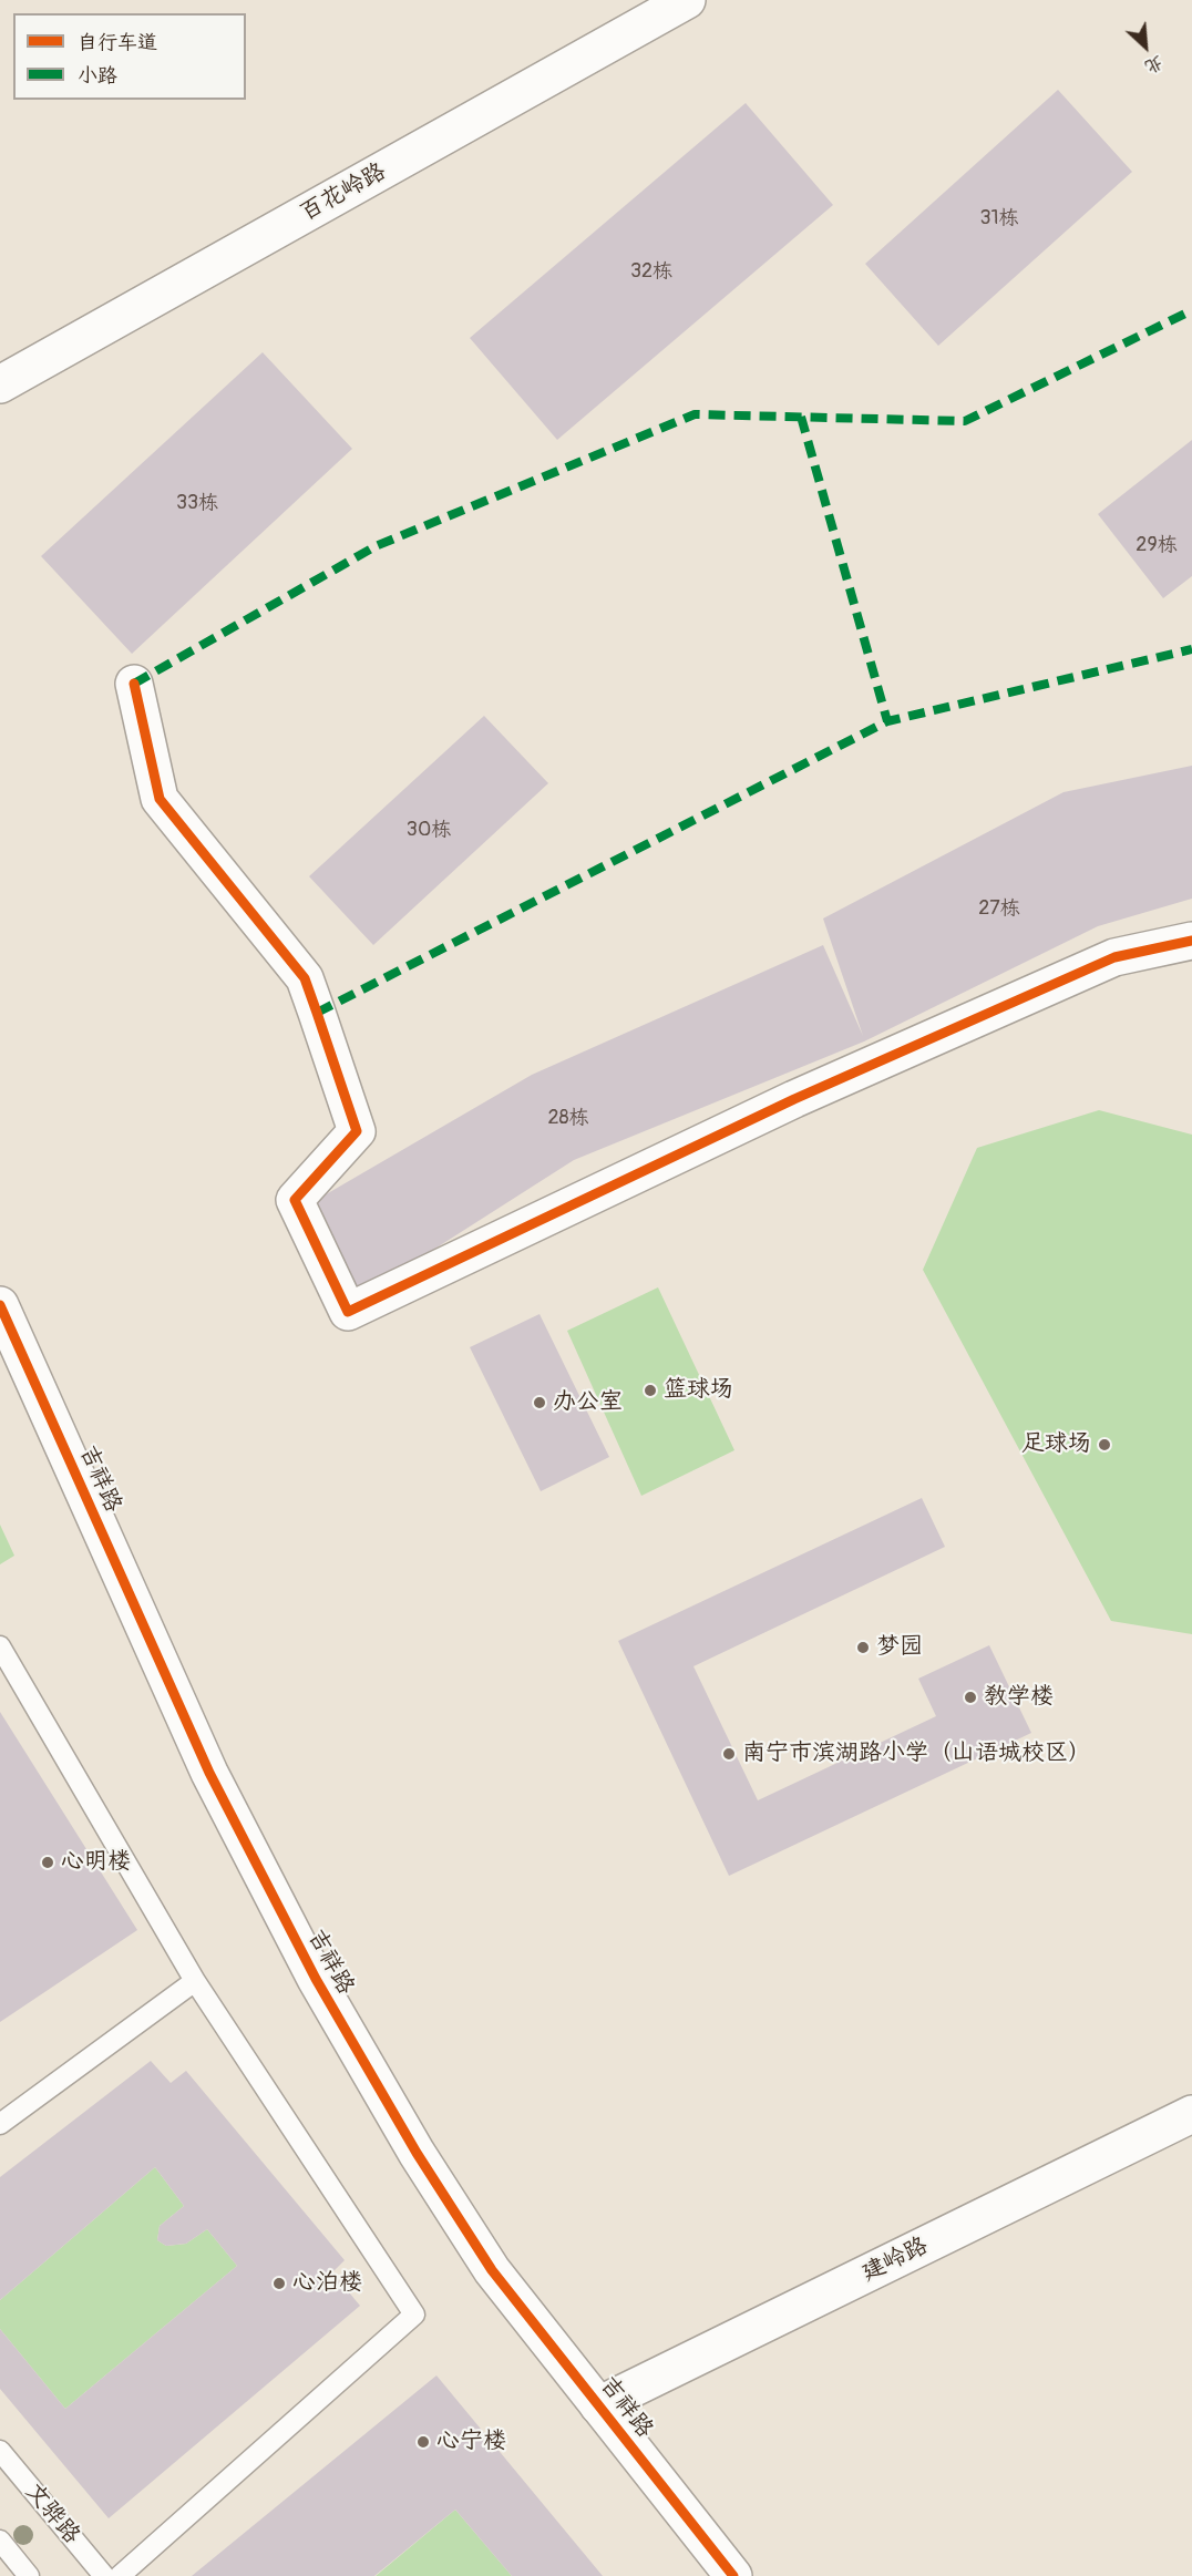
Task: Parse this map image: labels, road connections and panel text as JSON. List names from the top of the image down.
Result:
{
  "streets": {
    "street": ["百花岭路", "吉祥路", "建岭路"],
    "lane": ["文骅路"]
  },
  "crossings": [
    ["吉祥路", "建岭路"]
  ],
  "places": [
    "篮球场",
    "办公室",
    "足球场",
    "梦园",
    "教学楼",
    "南宁市滨湖路小学（山语城校区）",
    "心明楼",
    "心泊楼",
    "心宁楼"
  ],
  "house_numbers": [
    "31栋",
    "32栋",
    "33栋",
    "29栋",
    "30栋",
    "27栋",
    "28栋"
  ],
  "legend": ["自行车道", "小路"],
  "north": "bottom right"
}
